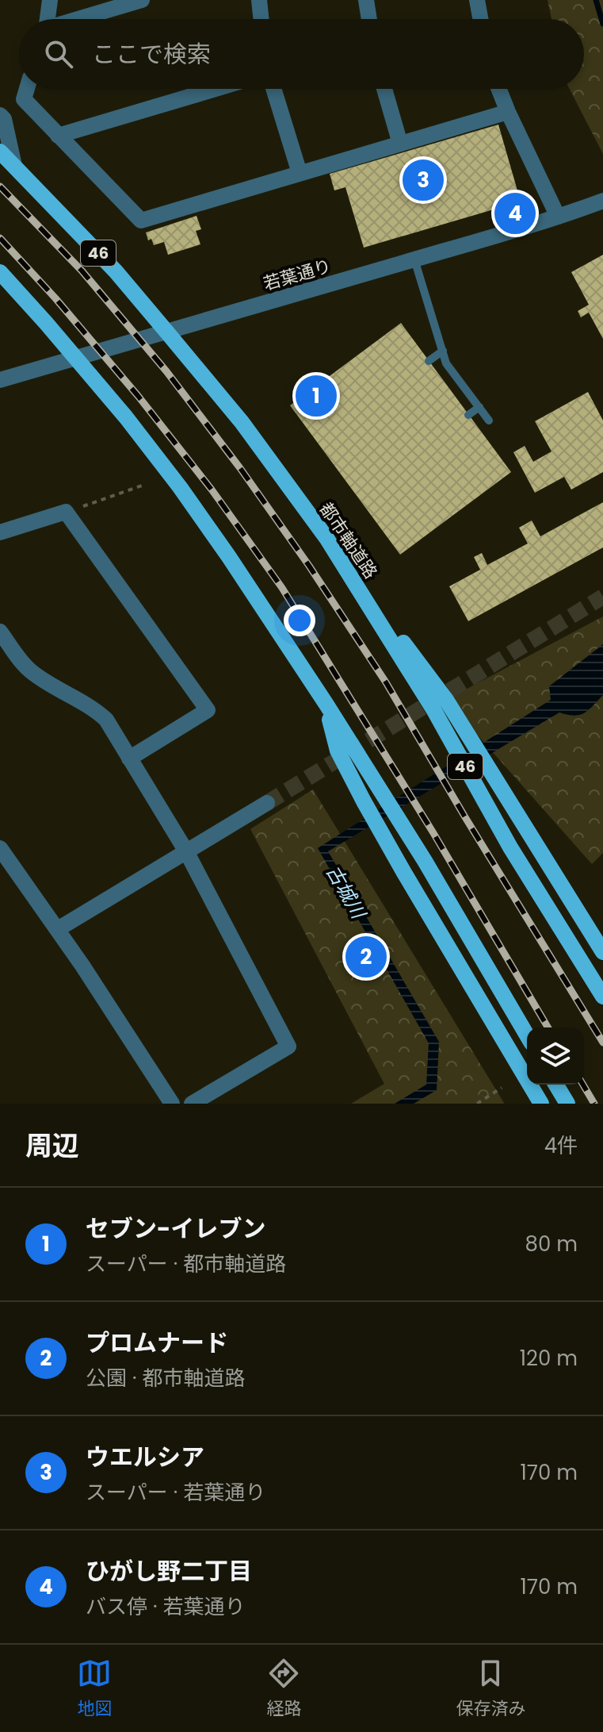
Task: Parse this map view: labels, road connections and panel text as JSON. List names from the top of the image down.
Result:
{
  "streets": {
    "main road": ["46", "都市軸道路"],
    "street": ["若葉通り"]
  },
  "crossings": [
    ["46", "都市軸道路"],
    ["若葉通り", "都市軸道路"]
  ],
  "water": ["古城川"],
  "page": {
    "search": "ここで検索",
    "pins": [
      "3",
      "4",
      "1",
      "2"
    ],
    "heading": ["周辺", "4件"],
    "list": [
      {
        "mark": "1",
        "name": "セブン-イレブン",
        "note": "スーパー · 都市軸道路",
        "value": "80 m"
      },
      {
        "mark": "2",
        "name": "プロムナード",
        "note": "公園 · 都市軸道路",
        "value": "120 m"
      },
      {
        "mark": "3",
        "name": "ウエルシア",
        "note": "スーパー · 若葉通り",
        "value": "170 m"
      },
      {
        "mark": "4",
        "name": "ひがし野二丁目",
        "note": "バス停 · 若葉通り",
        "value": "170 m"
      }
    ],
    "nav": ["地図", "経路", "保存済み"]
  }
}
